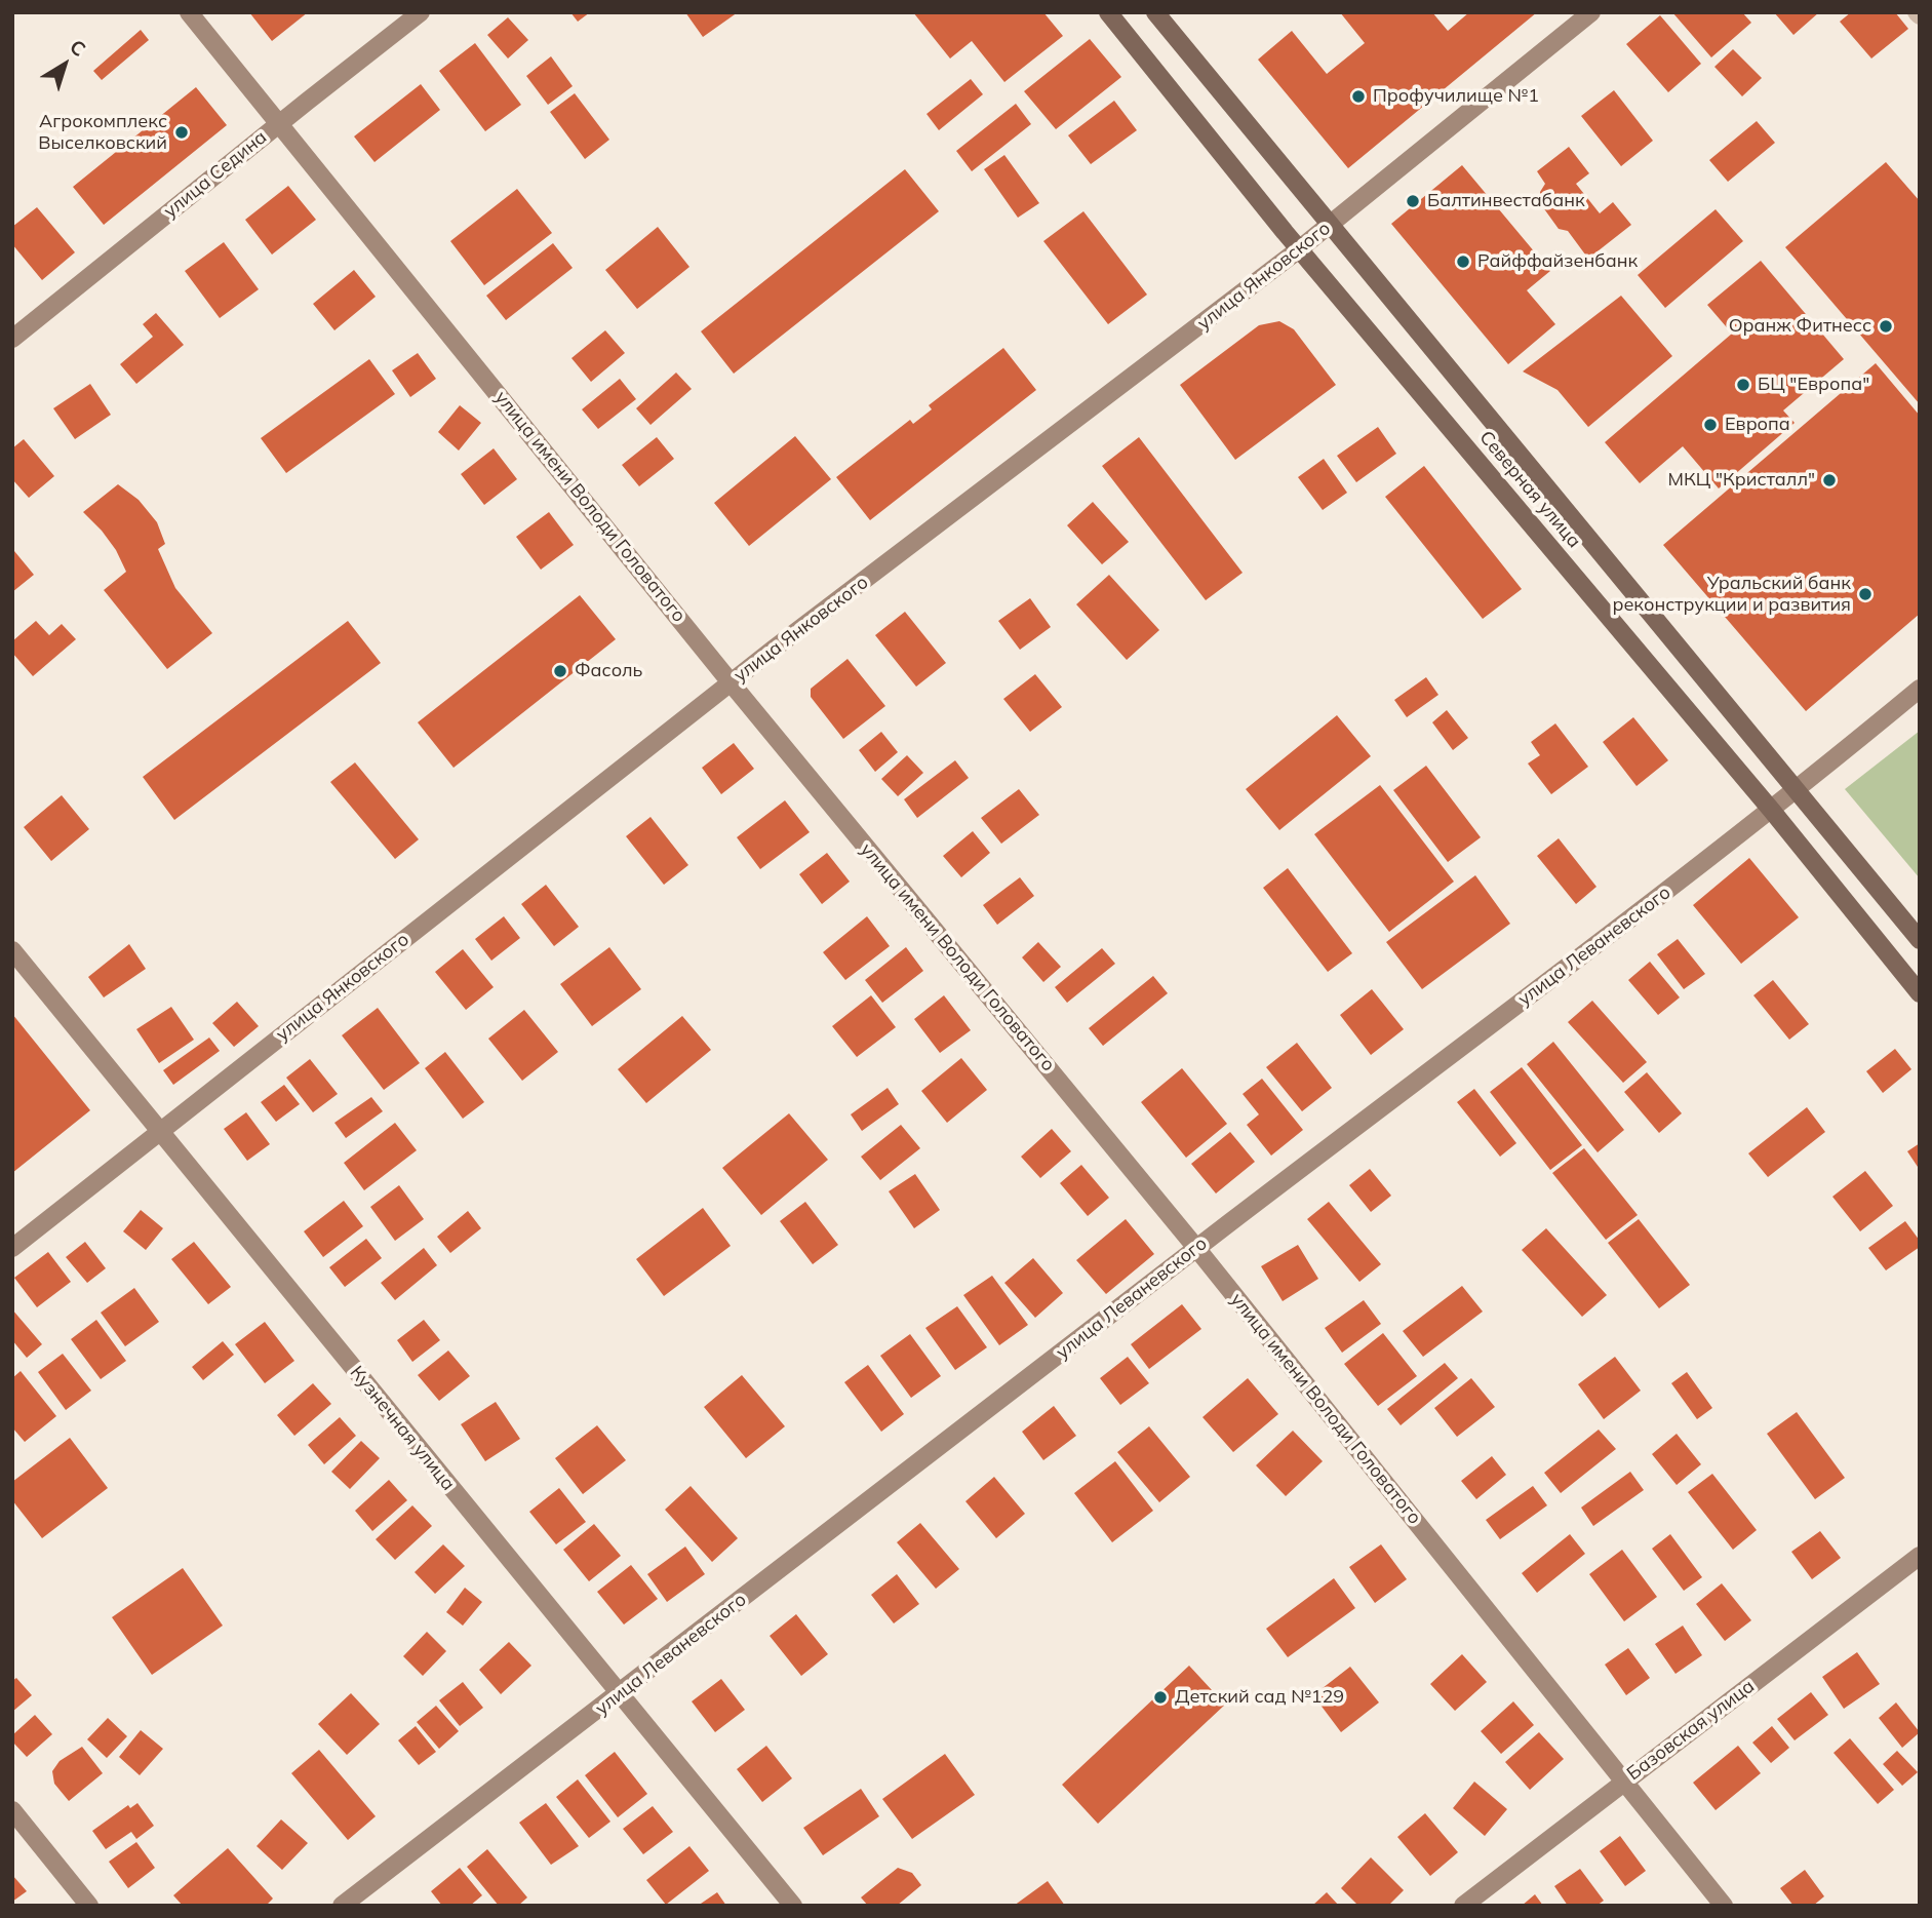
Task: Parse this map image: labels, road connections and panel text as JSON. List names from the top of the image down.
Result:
{
  "streets": {
    "main road": ["Северная улица"],
    "street": [
      "улица Седина",
      "улица Янковского",
      "улица имени Володи Головатого",
      "улица Леваневского",
      "Кузнечная улица",
      "Базовская улица"
    ]
  },
  "crossings": [
    ["улица Седина", "улица имени Володи Головатого"],
    ["улица Янковского", "Северная улица"],
    ["улица Янковского", "улица имени Володи Головатого"],
    ["улица Янковского", "Кузнечная улица"],
    ["Северная улица", "улица Леваневского"],
    ["улица имени Володи Головатого", "улица Леваневского"],
    ["улица имени Володи Головатого", "Базовская улица"],
    ["улица Леваневского", "Кузнечная улица"]
  ],
  "places": [
    "Профучилище №1",
    "Агрокомплекс Выселковский",
    "Балтинвестабанк",
    "Райффайзенбанк",
    "Оранж Фитнесс",
    "БЦ \"Европа\"",
    "Европа",
    "МКЦ \"Кристалл\"",
    "Уральский банк реконструкции и развития",
    "Фасоль",
    "Детский сад №129"
  ],
  "north": "top right"
}
